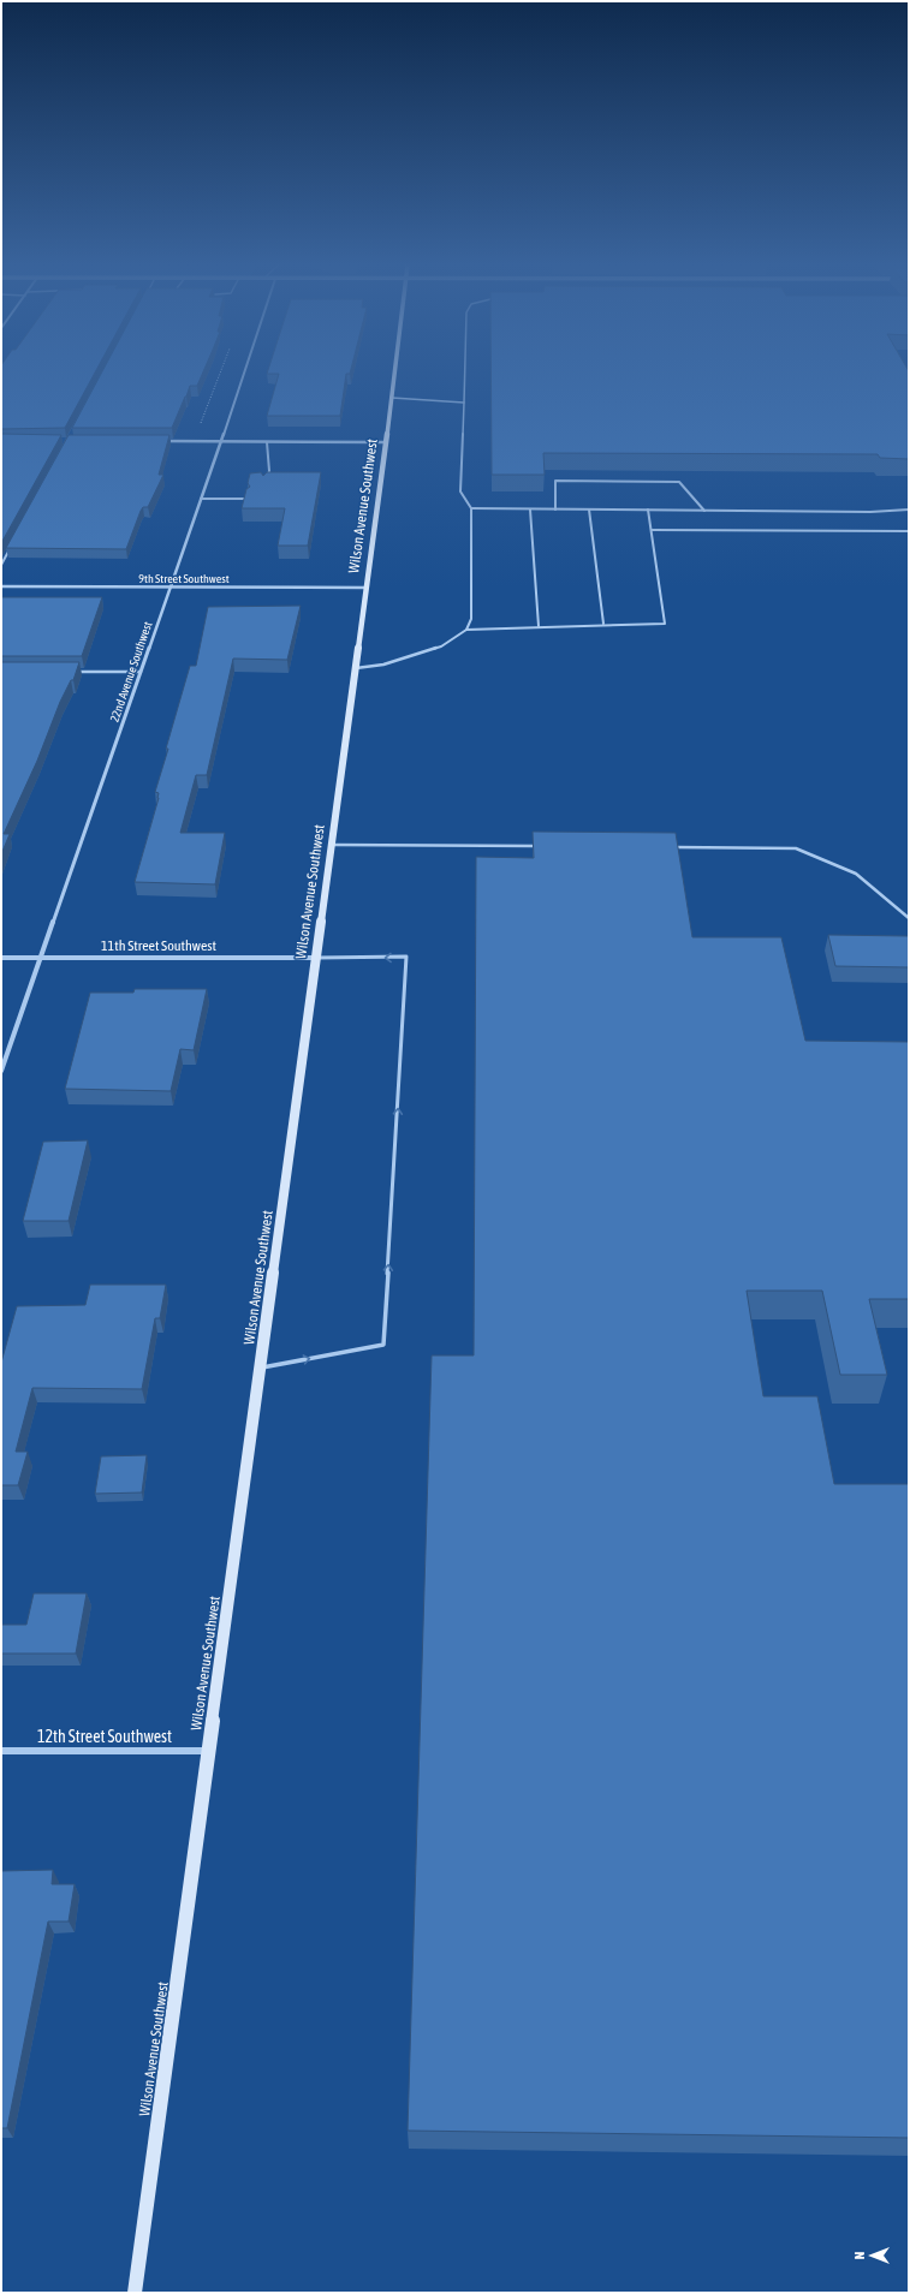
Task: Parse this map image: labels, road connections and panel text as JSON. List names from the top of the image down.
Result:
{
  "streets": {
    "main road": ["Wilson Avenue Southwest"],
    "street": [
      "9th Street Southwest",
      "22nd Avenue Southwest",
      "11th Street Southwest",
      "12th Street Southwest"
    ]
  },
  "crossings": [
    ["Wilson Avenue Southwest", "9th Street Southwest"],
    ["Wilson Avenue Southwest", "11th Street Southwest"],
    ["Wilson Avenue Southwest", "12th Street Southwest"],
    ["9th Street Southwest", "22nd Avenue Southwest"],
    ["22nd Avenue Southwest", "11th Street Southwest"]
  ],
  "north": "left"
}
